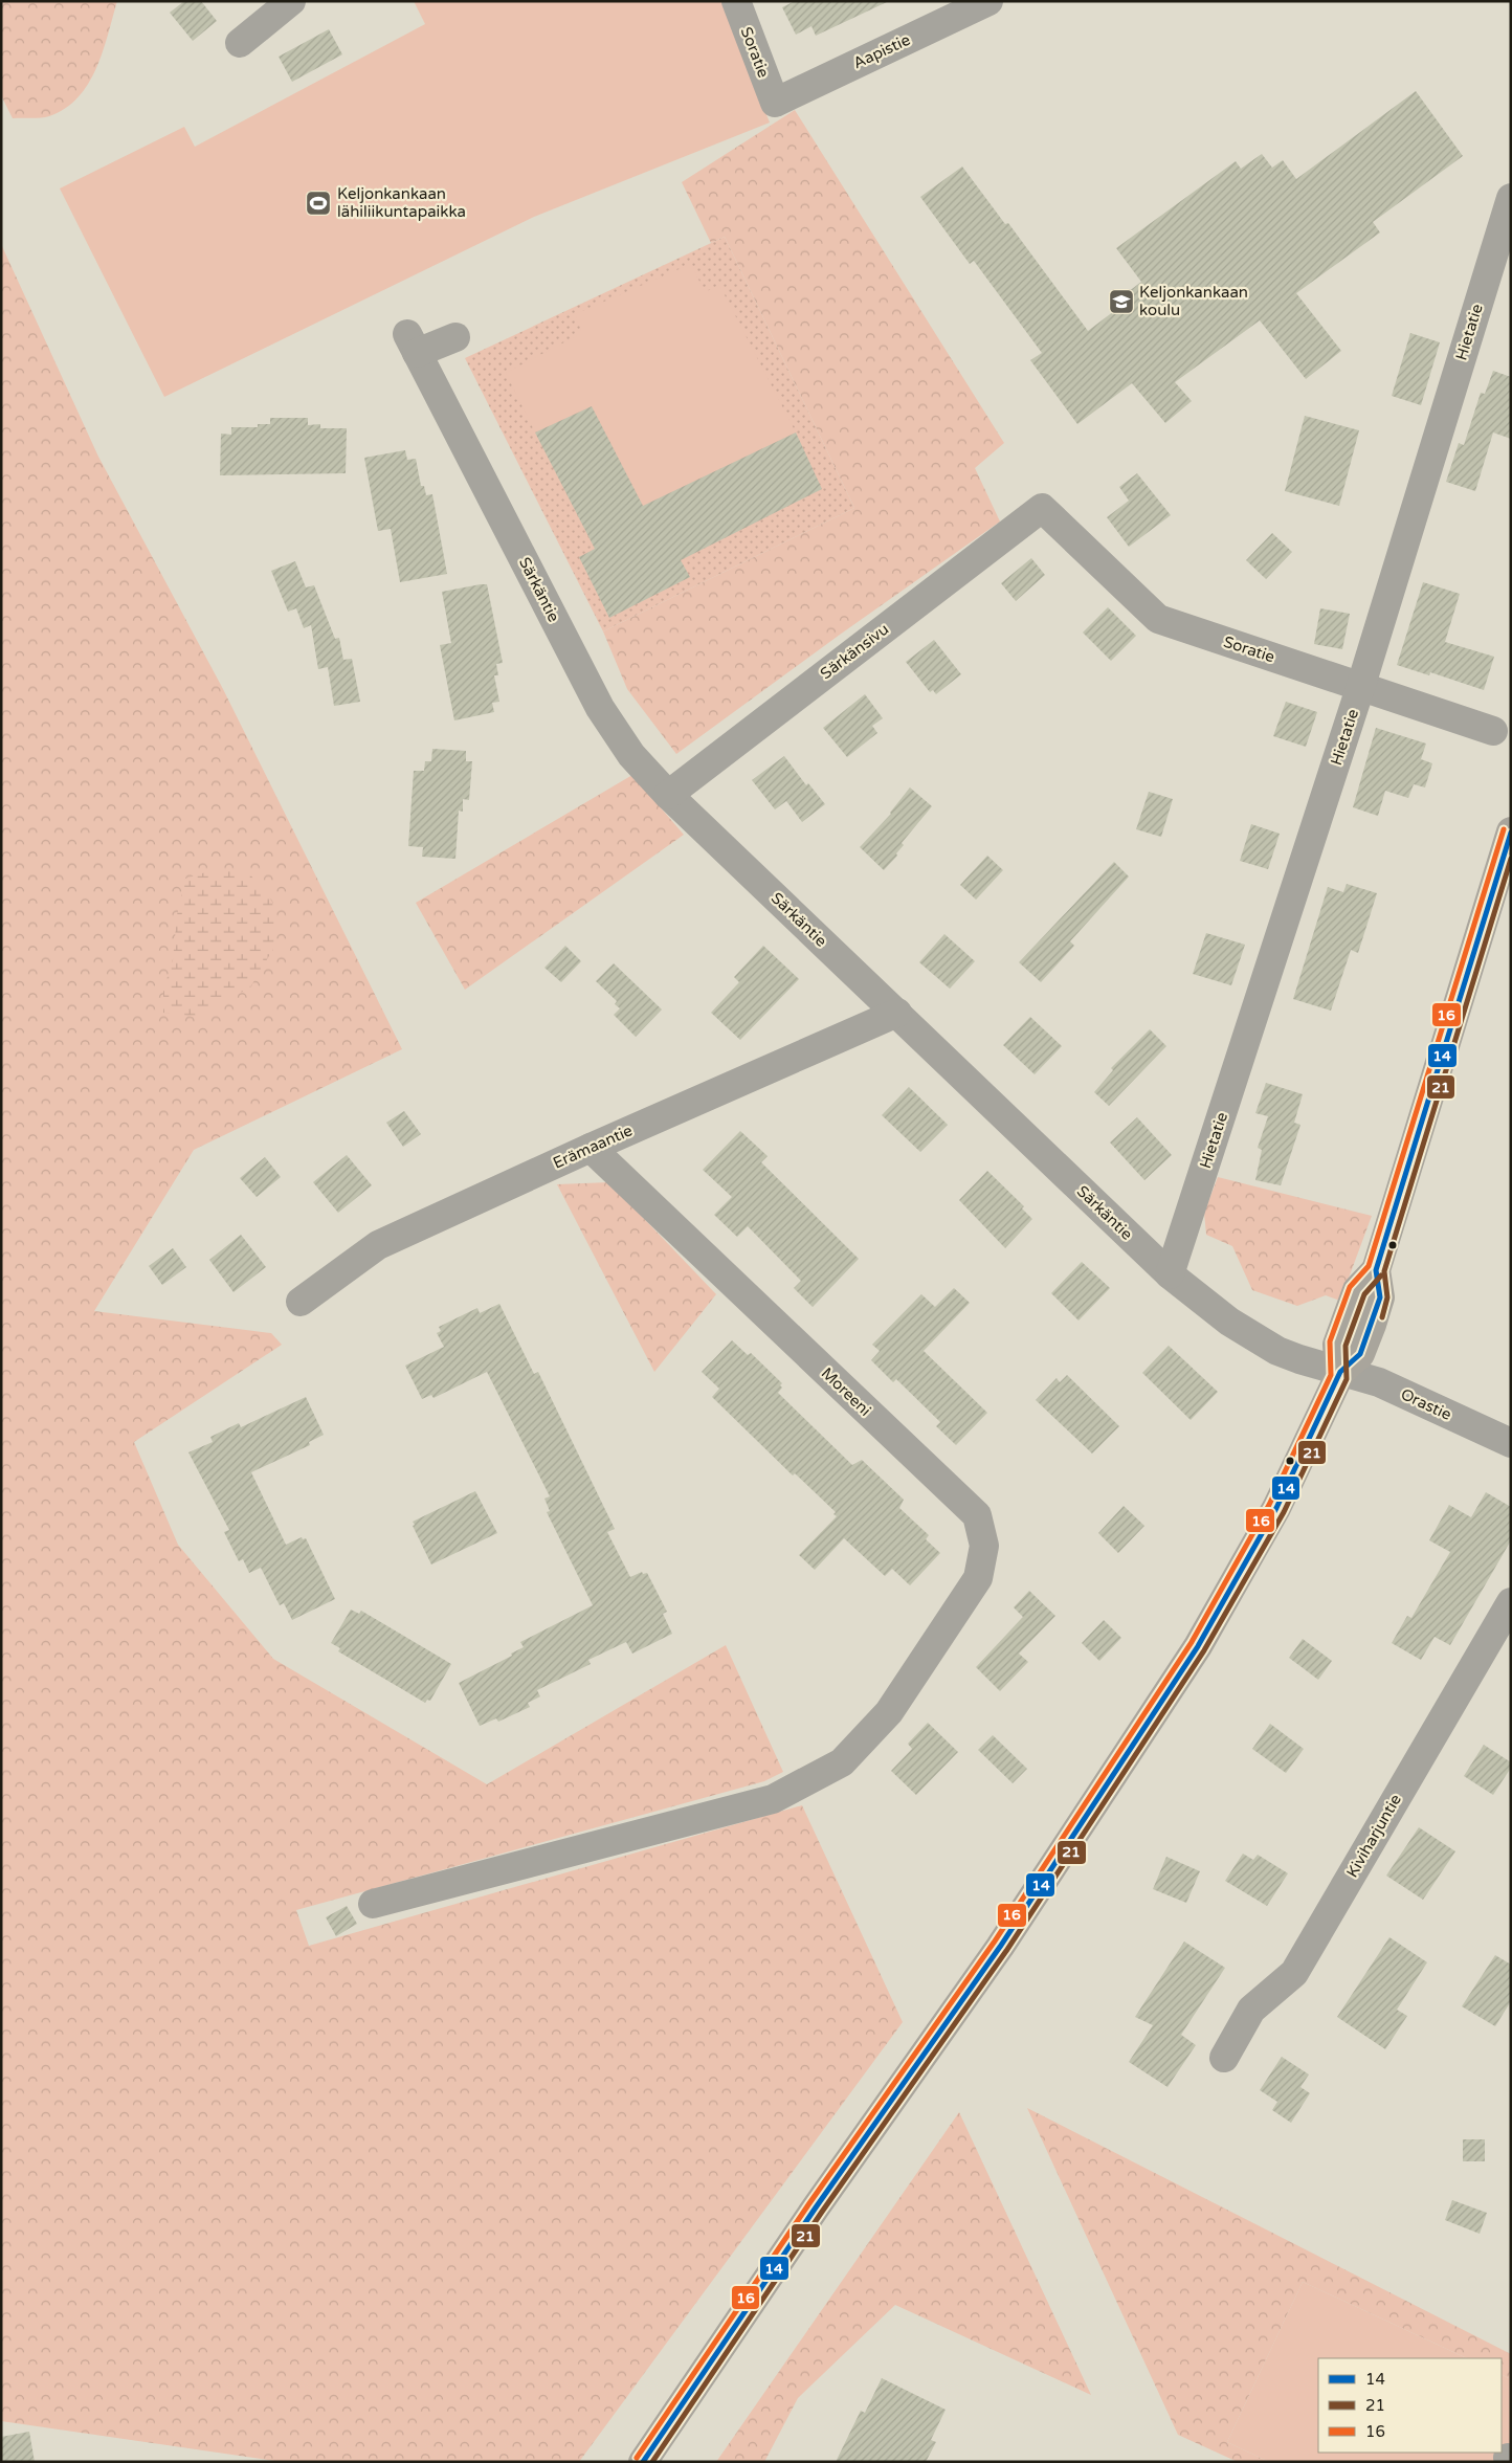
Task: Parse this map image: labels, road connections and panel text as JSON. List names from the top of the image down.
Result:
{
  "streets": {
    "street": [
      "Aapistie",
      "Soratie",
      "Hietatie",
      "Särkäntie",
      "Särkänsivu",
      "Erämaantie",
      "Moreeni",
      "Orastie",
      "Kiviharjuntie"
    ]
  },
  "crossings": [
    ["Aapistie", "Soratie"],
    ["Soratie", "Hietatie"],
    ["Soratie", "Särkänsivu"],
    ["Hietatie", "Särkäntie"],
    ["Särkäntie", "Särkänsivu"],
    ["Särkäntie", "Erämaantie"],
    ["Särkäntie", "Orastie"],
    ["Erämaantie", "Moreeni"]
  ],
  "places": {
    "sports": ["Keljonkankaan lähiliikuntapaikka"],
    "school or university": ["Keljonkankaan koulu"]
  },
  "lines": ["transit line 16", "transit line 14", "transit line 21"],
  "legend": ["14", "21", "16"]
}
